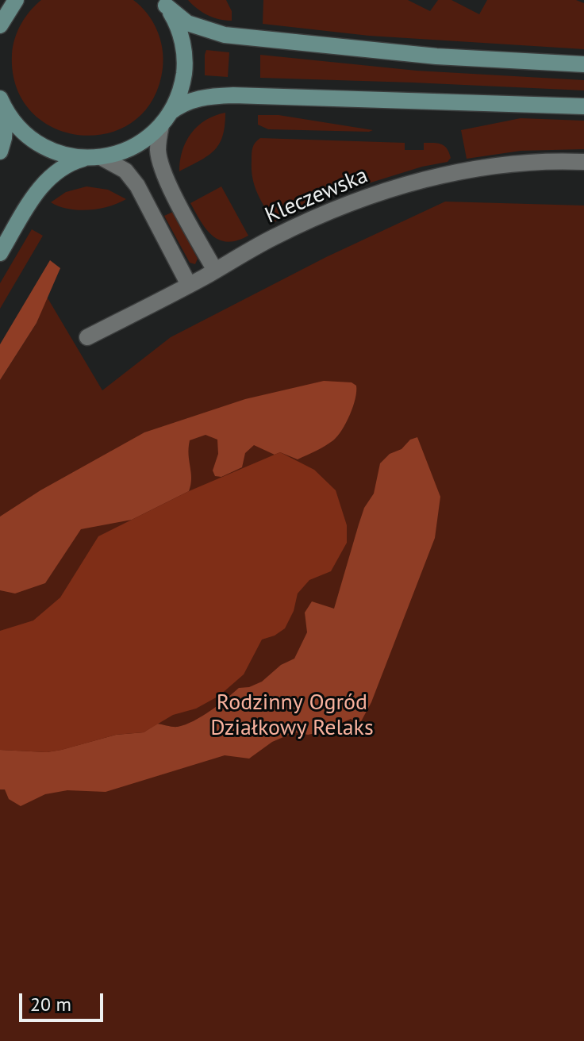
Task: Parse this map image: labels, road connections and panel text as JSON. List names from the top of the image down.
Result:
{
  "streets": {
    "street": ["Kleczewska"]
  },
  "parks": ["Rodzinny Ogród Działkowy Relaks"],
  "scale_bar": "20 m"
}
